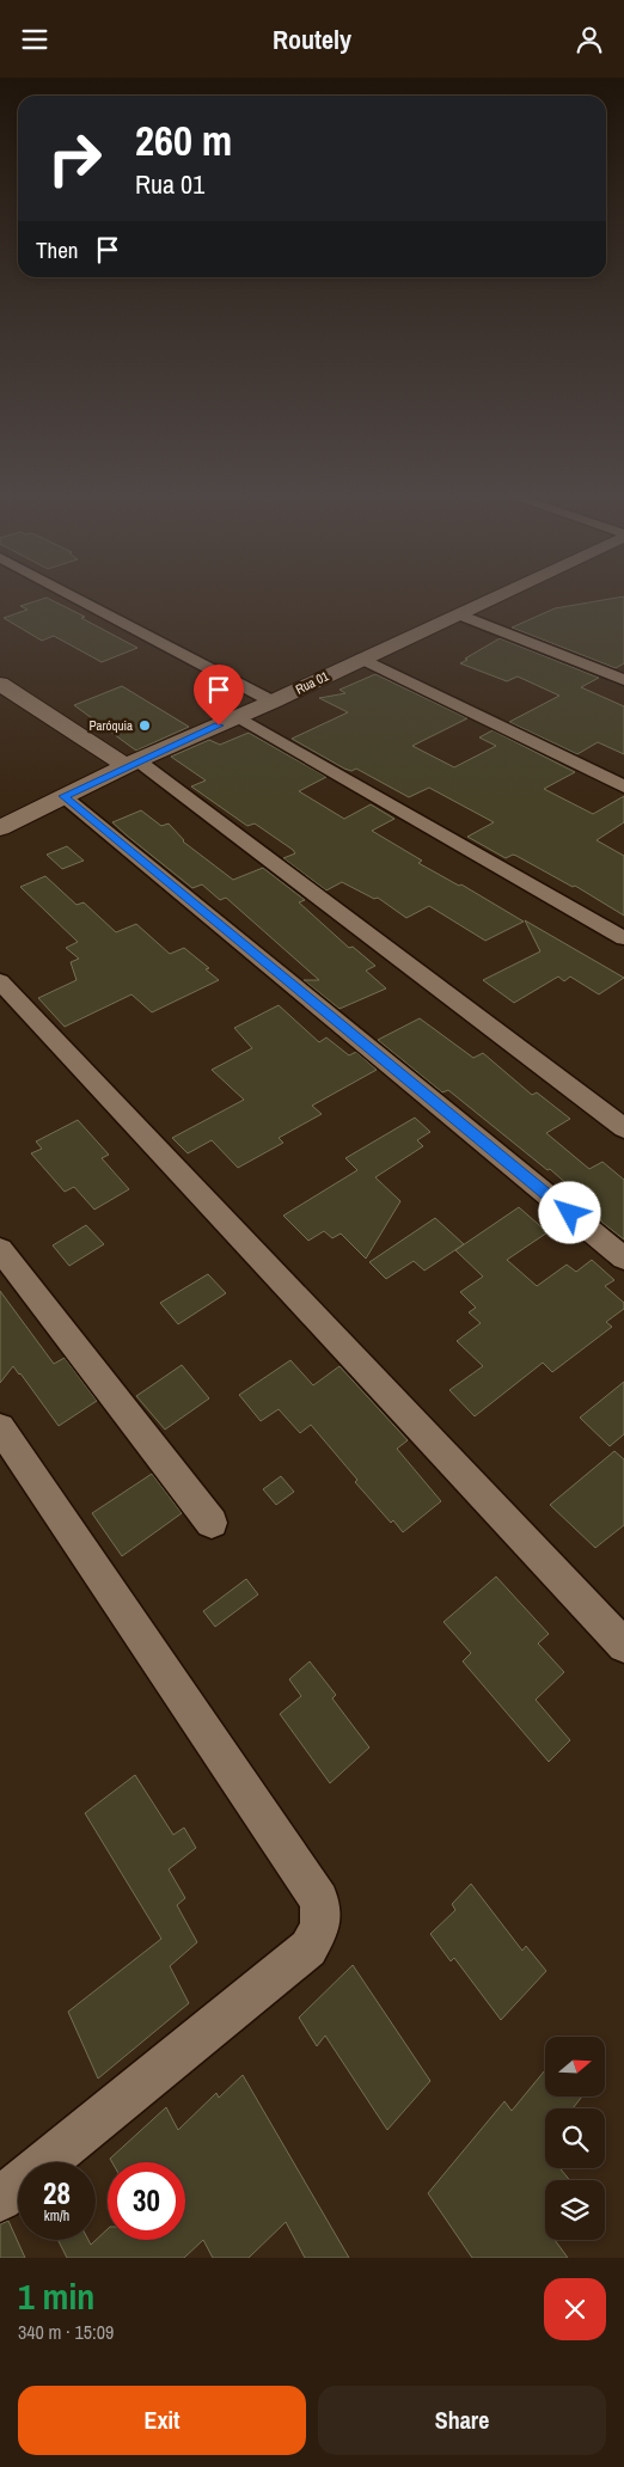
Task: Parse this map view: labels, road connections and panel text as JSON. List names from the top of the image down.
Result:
{
  "streets": {
    "street": ["Rua 01"]
  },
  "places": ["Paróquia"],
  "north": "right",
  "page": {
    "header": "Routely",
    "turn": ["260 m", "Rua 01"],
    "then": "Then",
    "speed": "28 km/h",
    "limit": "30",
    "heading": ["1 min", "340 m · 15:09"],
    "buttons": ["Exit", "Share"]
  }
}
